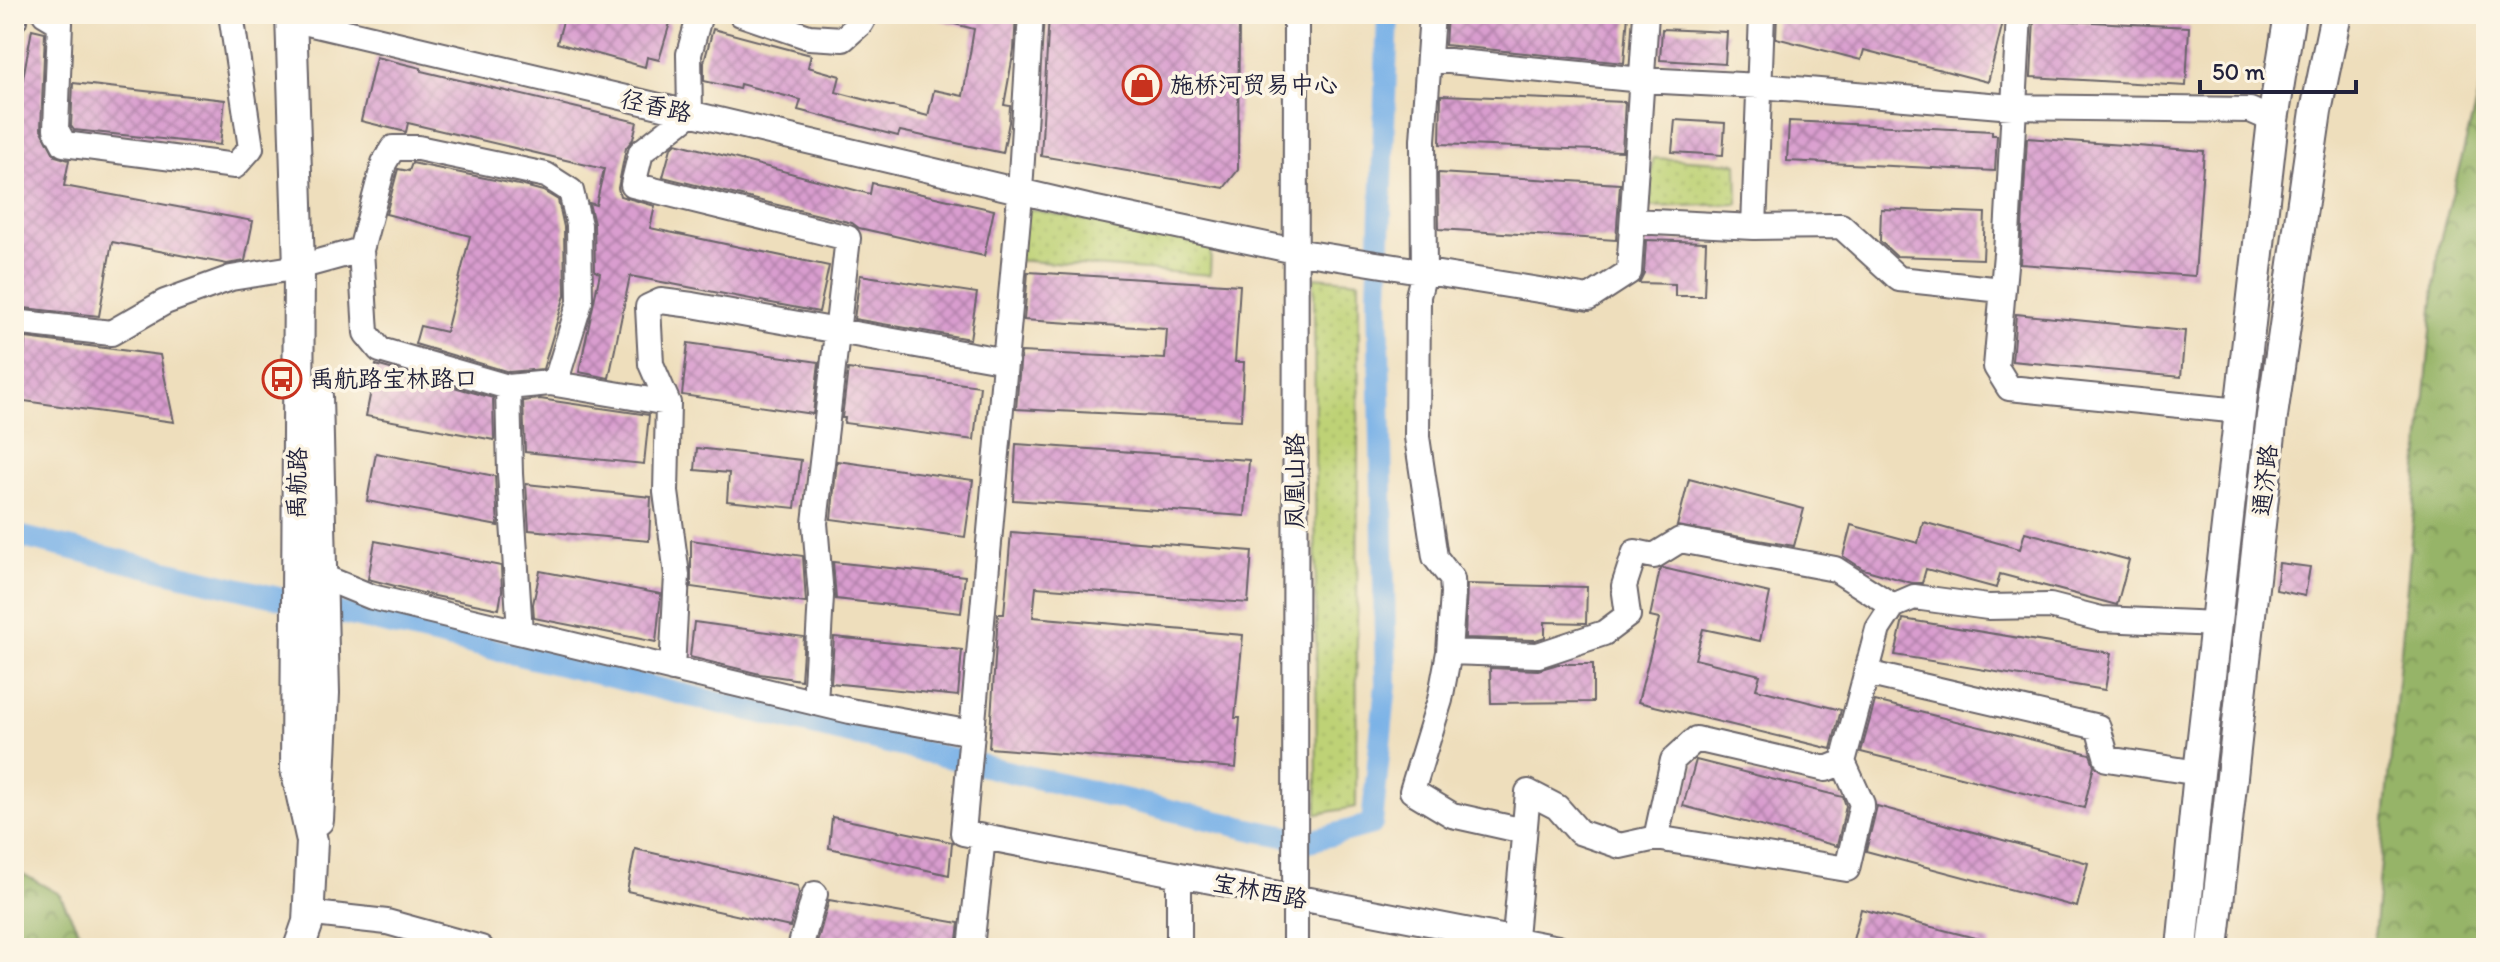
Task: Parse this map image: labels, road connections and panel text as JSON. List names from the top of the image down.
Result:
{
  "streets": {
    "main road": ["通济路", "禹航路"],
    "street": ["径香路", "凤凰山路", "宝林西路"]
  },
  "crossings": [
    ["径香路", "凤凰山路"],
    ["径香路", "禹航路"],
    ["凤凰山路", "宝林西路"]
  ],
  "places": {
    "shop": ["施桥河贸易中心"],
    "bus stop": ["禹航路宝林路口"]
  },
  "scale_bar": "50 m"
}
